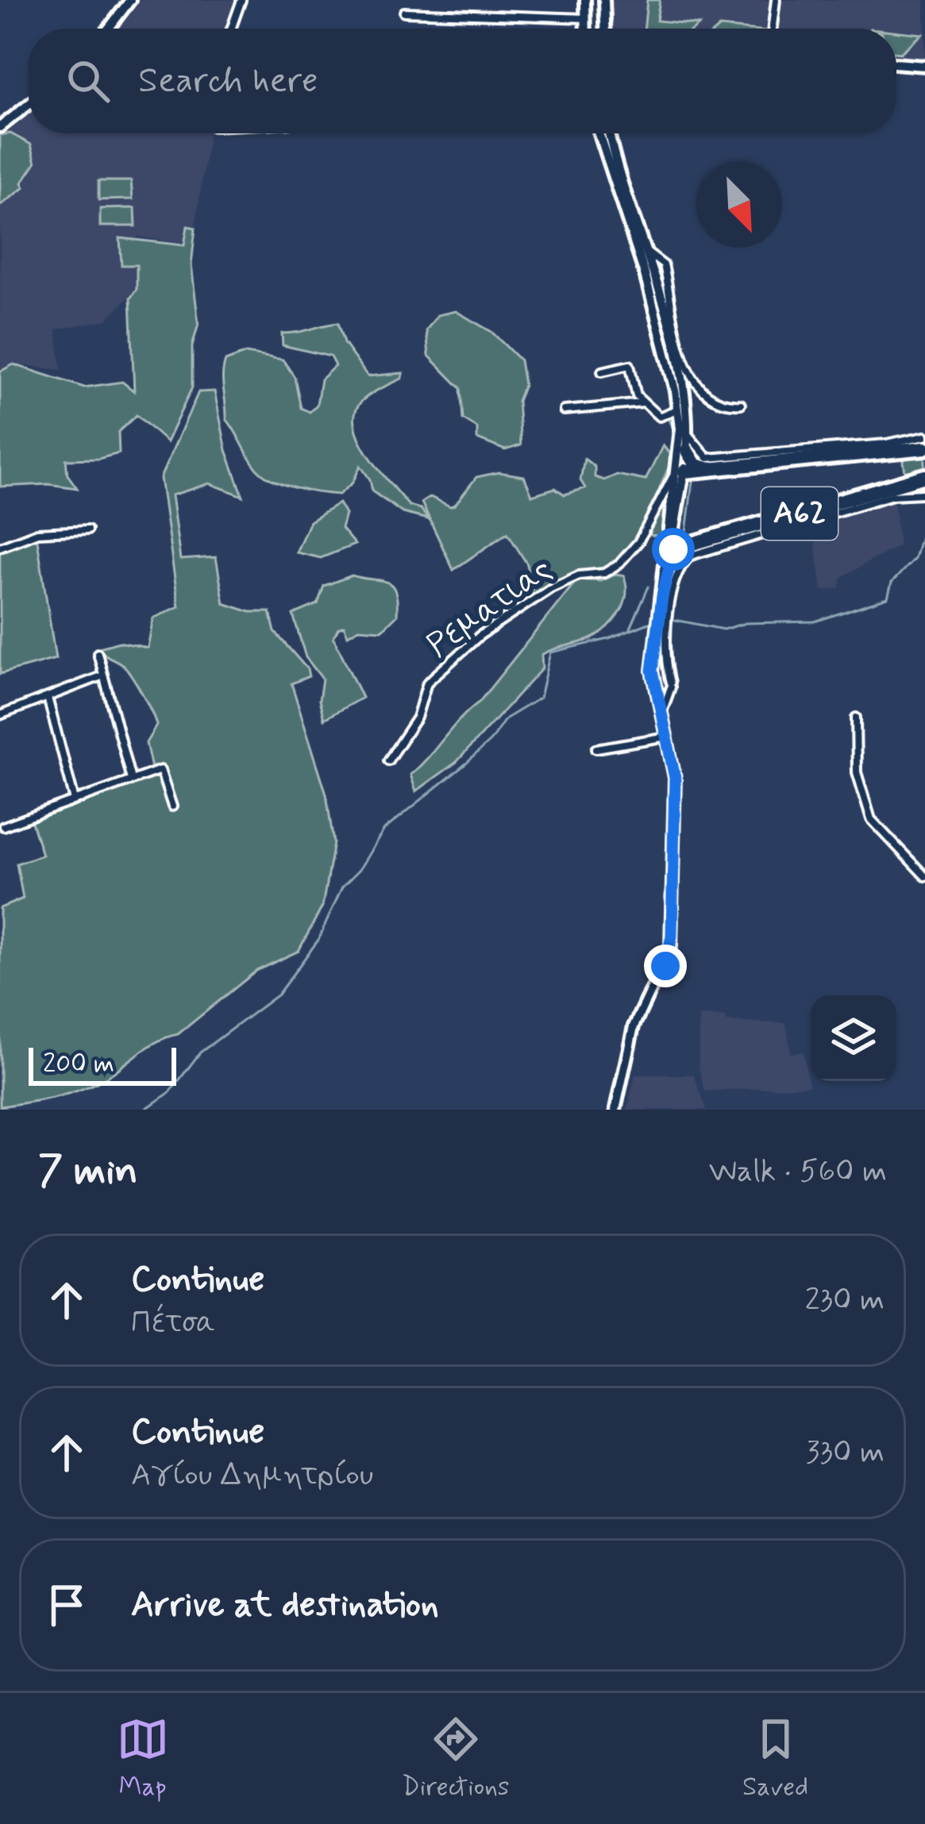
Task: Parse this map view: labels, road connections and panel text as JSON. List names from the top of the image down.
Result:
{
  "streets": {
    "highway": ["Α62"],
    "street": ["Ρεματιας"]
  },
  "scale_bar": "200 m",
  "north": "bottom right",
  "page": {
    "search": "Search here",
    "scale": "200 m",
    "heading": ["7 min", "Walk · 560 m"],
    "list": [
      ["Continue", "Πέτσα", "230 m"],
      ["Continue", "Αγίου Δημητρίου", "330 m"],
      "Arrive at destination"
    ],
    "nav": ["Map", "Directions", "Saved"]
  }
}
